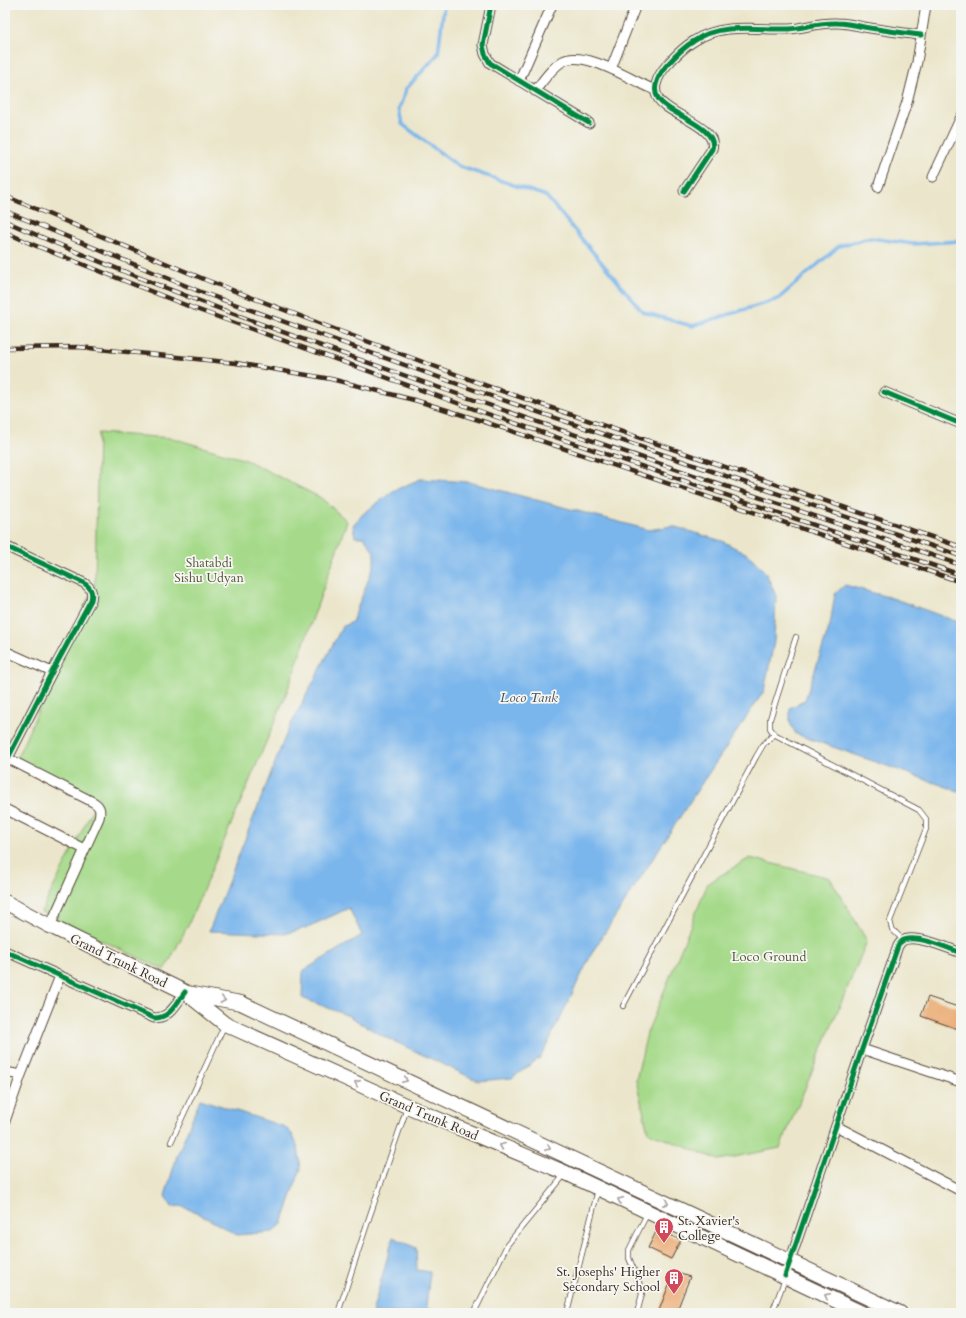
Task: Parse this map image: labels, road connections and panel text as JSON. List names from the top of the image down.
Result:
{
  "streets": {
    "main road": ["Grand Trunk Road"]
  },
  "water": ["Loco Tank"],
  "parks": ["Shatabdi Sishu Udyan", "Loco Ground"],
  "places": {
    "building": ["St. Xavier's College", "St. Josephs' Higher Secondary School"]
  }
}
